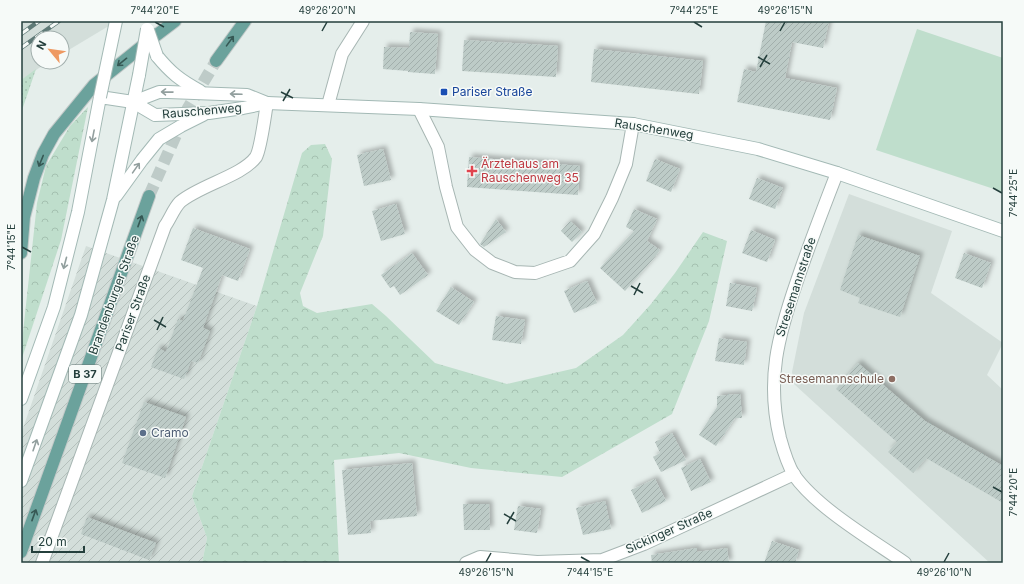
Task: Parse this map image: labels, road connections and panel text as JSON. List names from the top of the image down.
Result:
{
  "streets": {
    "main road": ["Brandenburger Straße", "B 37"],
    "street": [
      "Rauschenweg",
      "Stresemannstraße",
      "Pariser Straße",
      "Sickinger Straße"
    ]
  },
  "crossings": [
    ["Rauschenweg", "Stresemannstraße"],
    ["Rauschenweg", "Pariser Straße"],
    ["Stresemannstraße", "Sickinger Straße"]
  ],
  "one_way": ["Brandenburger Straße"],
  "places": {
    "transit": ["Pariser Straße"],
    "health": ["Ärztehaus am Rauschenweg 35"],
    "other": ["Stresemannschule", "Cramo"]
  },
  "scale_bar": "20 m",
  "north": "top left",
  "coordinates": [
    "7°44'20\"E",
    "49°26'20\"N",
    "7°44'25\"E",
    "49°26'15\"N",
    "7°44'15\"E",
    "49°26'10\"N"
  ]
}
